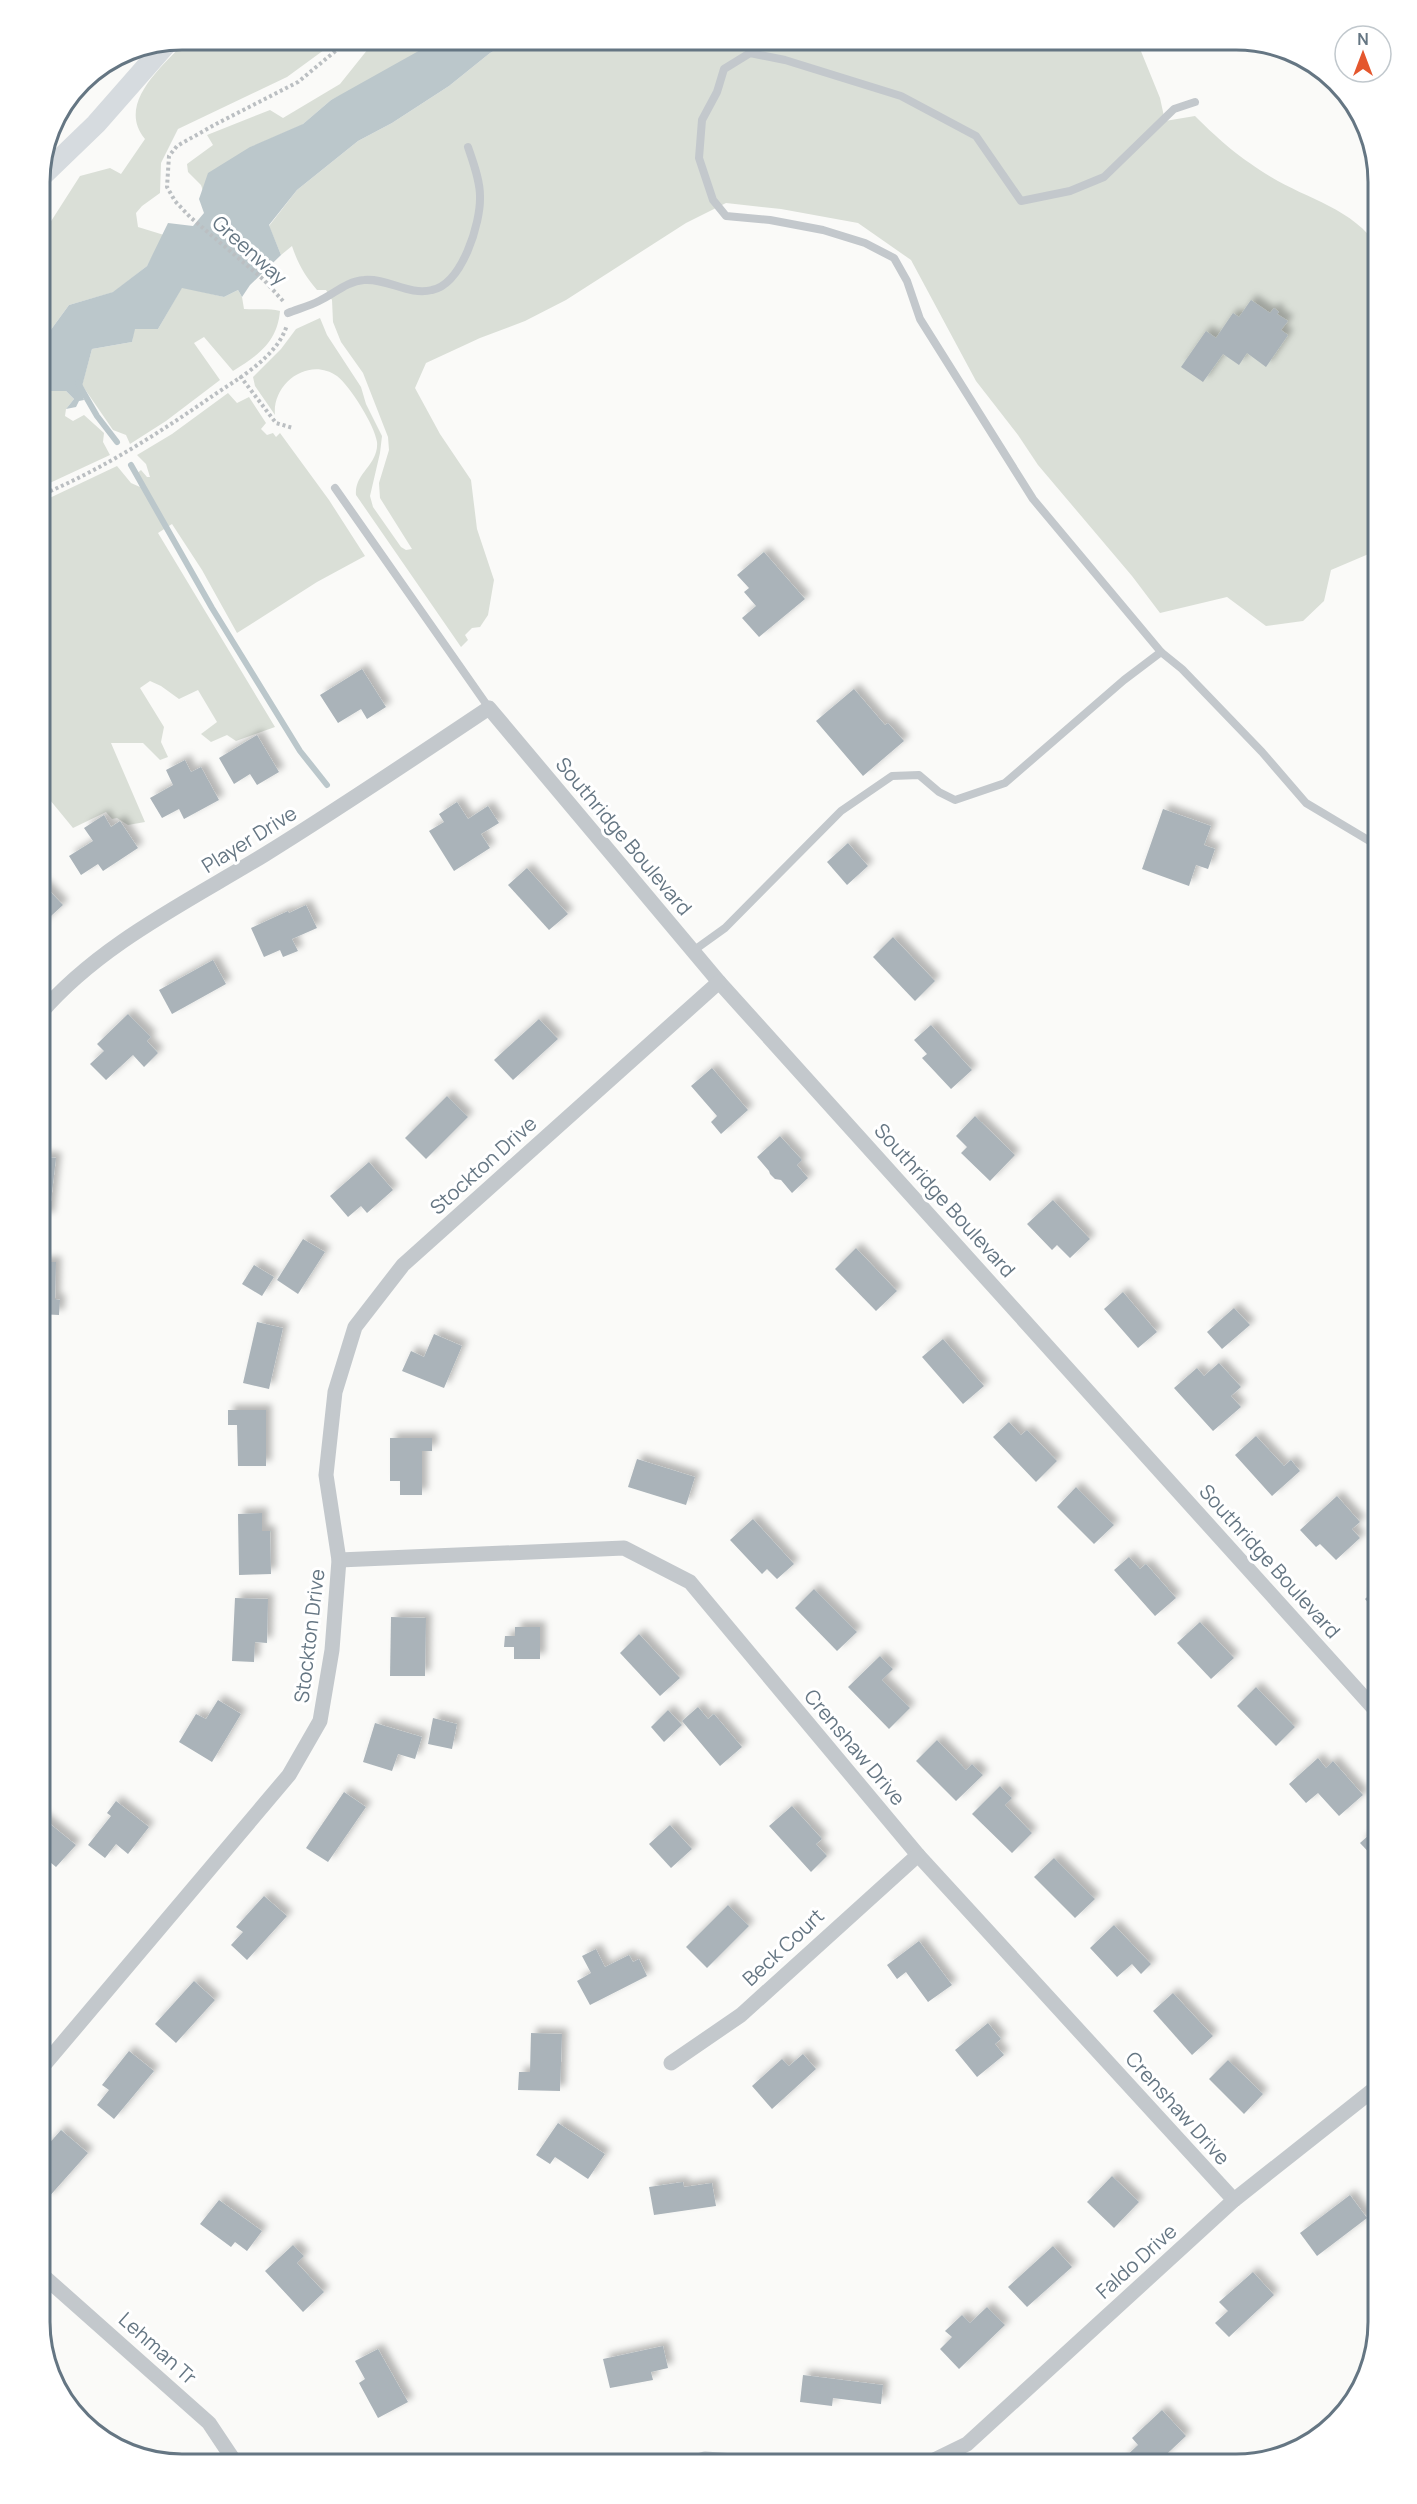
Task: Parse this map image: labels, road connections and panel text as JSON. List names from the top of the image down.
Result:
{
  "streets": {
    "street": [
      "Southridge Boulevard",
      "Player Drive",
      "Stockton Drive",
      "Crenshaw Drive",
      "Beck Court",
      "Faldo Drive",
      "Lehman Tr"
    ],
    "path": ["Greenway"]
  },
  "crossings": [
    ["Southridge Boulevard", "Player Drive"],
    ["Southridge Boulevard", "Stockton Drive"],
    ["Stockton Drive", "Crenshaw Drive"],
    ["Crenshaw Drive", "Beck Court"],
    ["Crenshaw Drive", "Faldo Drive"]
  ],
  "north": "top"
}
